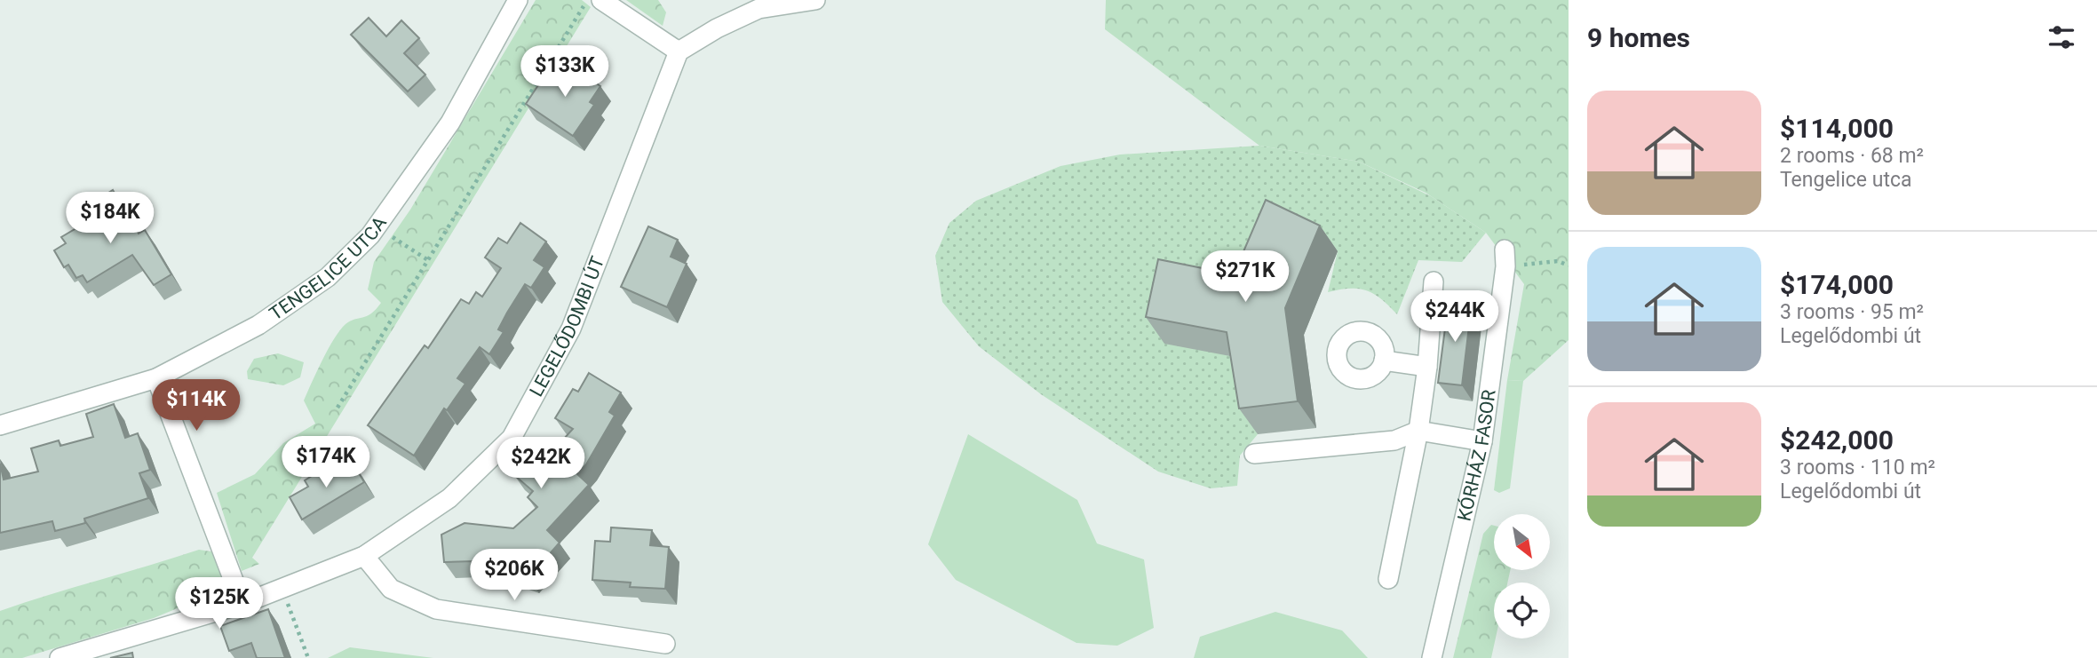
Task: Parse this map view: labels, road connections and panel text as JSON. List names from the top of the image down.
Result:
{
  "streets": {
    "street": ["TENGELICE UTCA", "LEGELŐDOMBI ÚT", "KÓRHÁZ FASOR"]
  },
  "north": "bottom right",
  "page": {
    "heading": "9 homes",
    "price": [
      "$133K",
      "$184K",
      "$271K",
      "$244K",
      "$114K",
      "$174K",
      "$242K",
      "$206K",
      "$125K"
    ],
    "list": [
      {
        "name": "$114,000",
        "note": "2 rooms · 68 m² · Tengelice utca"
      },
      {
        "name": "$174,000",
        "note": "3 rooms · 95 m² · Legelődombi út"
      },
      {
        "name": "$242,000",
        "note": "3 rooms · 110 m² · Legelődombi út"
      }
    ]
  }
}
